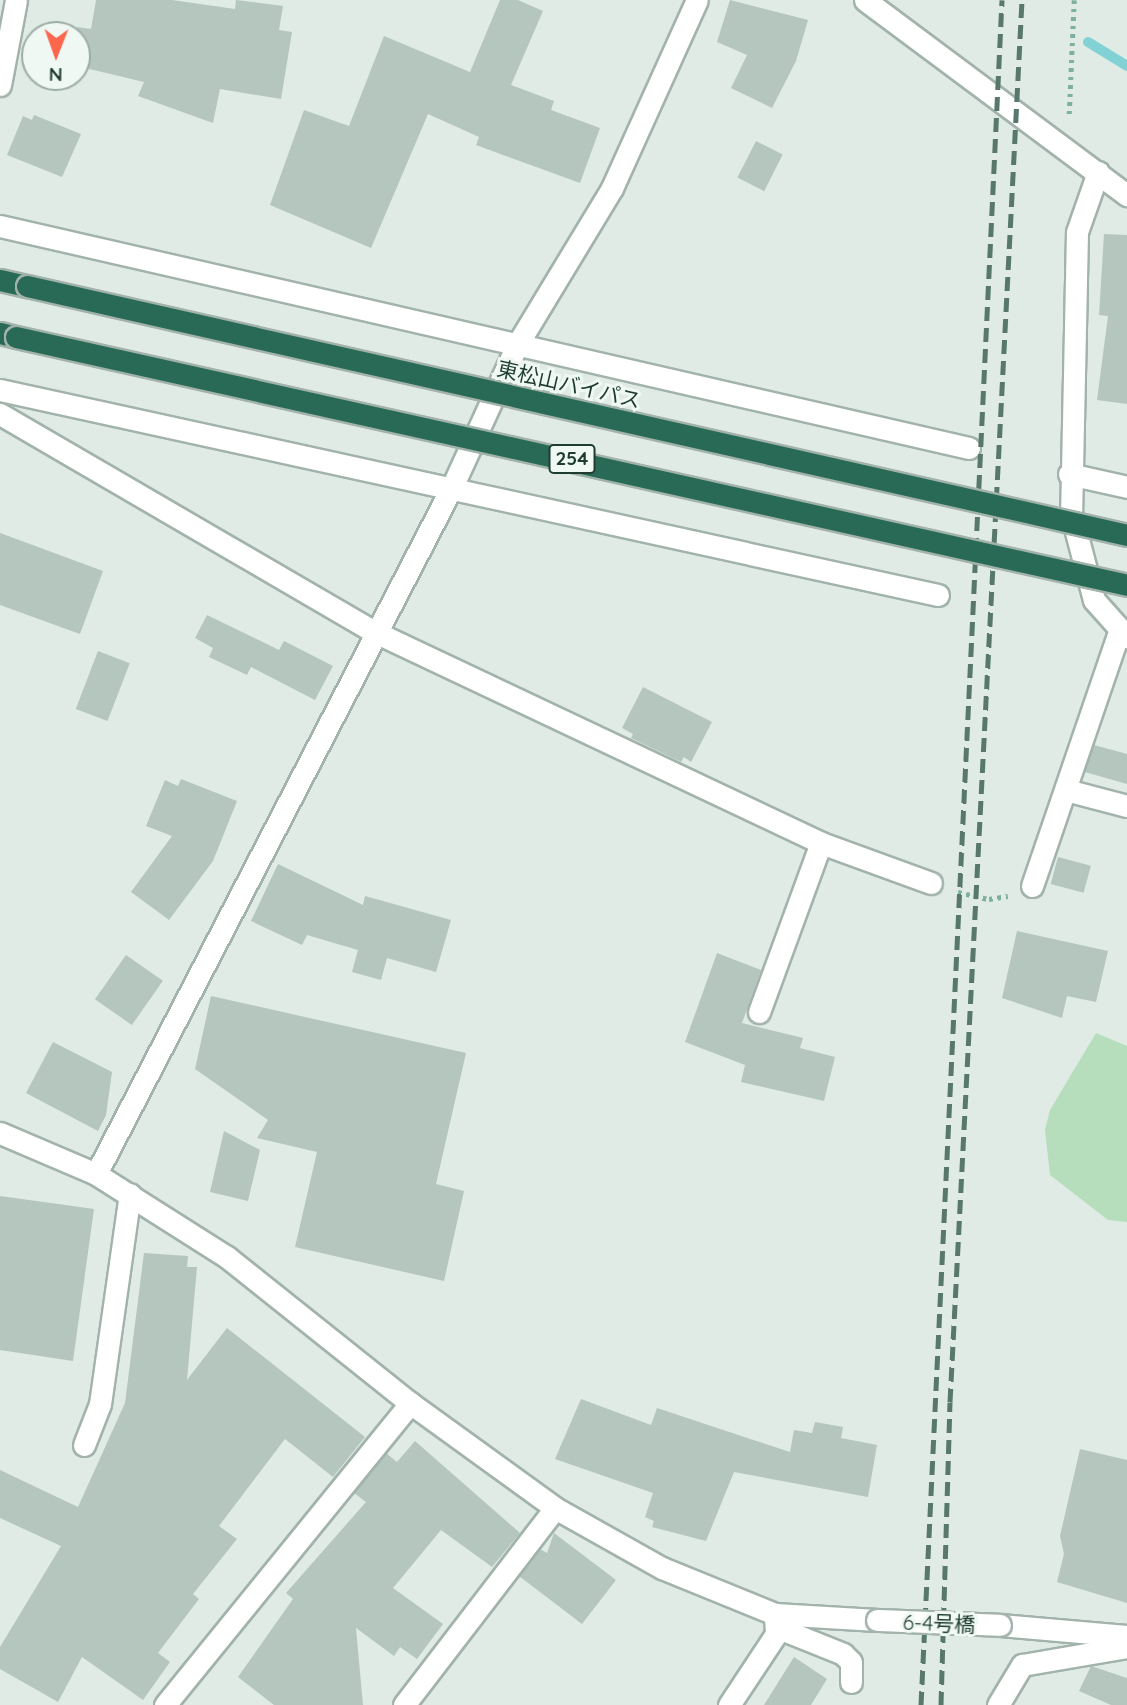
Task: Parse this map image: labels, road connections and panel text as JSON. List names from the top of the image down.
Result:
{
  "streets": {
    "highway": ["東松山バイパス", "254"],
    "street": ["6-4号橋"]
  },
  "north": "bottom"
}
